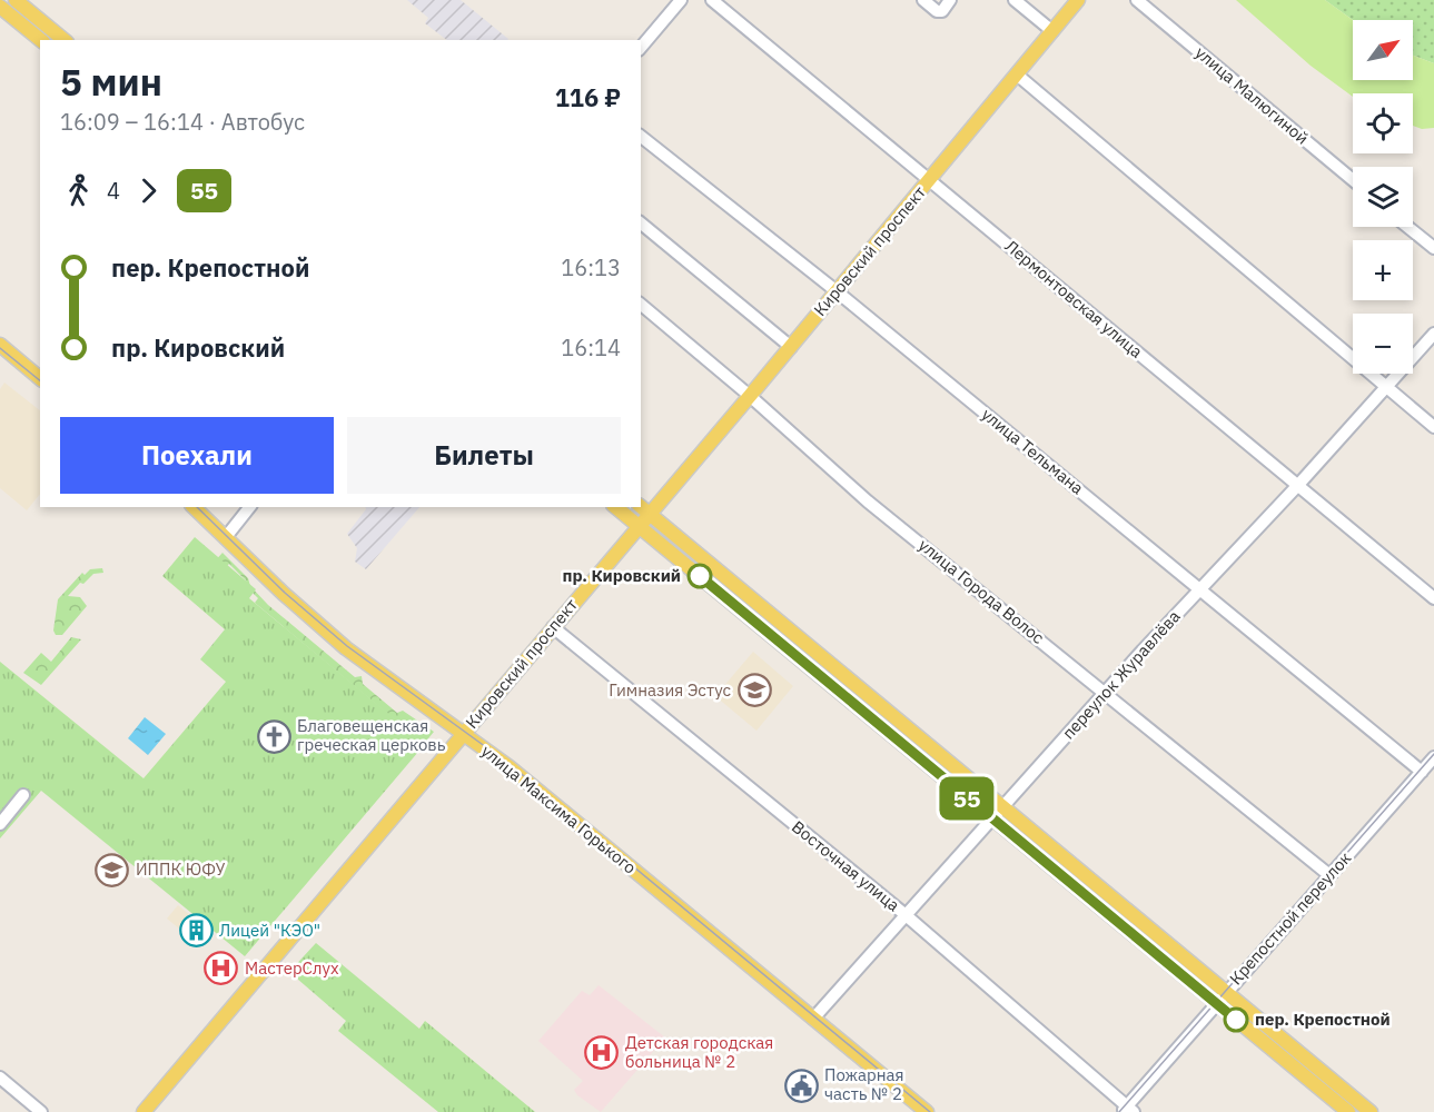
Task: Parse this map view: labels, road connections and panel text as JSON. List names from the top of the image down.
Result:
{
  "streets": {
    "main road": ["Кировский проспект", "улица Максима Горького"],
    "street": [
      "улица Малюгиной",
      "Лермонтовская улица",
      "улица Тельмана",
      "улица Города Волос",
      "переулок Журавлёва",
      "Восточная улица",
      "Крепостной переулок"
    ]
  },
  "crossings": [
    ["Кировский проспект", "Лермонтовская улица"],
    ["Кировский проспект", "улица Тельмана"],
    ["Кировский проспект", "улица Города Волос"],
    ["Кировский проспект", "улица Максима Горького"],
    ["Кировский проспект", "Восточная улица"],
    ["Лермонтовская улица", "переулок Журавлёва"],
    ["улица Тельмана", "переулок Журавлёва"],
    ["улица Тельмана", "Крепостной переулок"],
    ["улица Города Волос", "переулок Журавлёва"],
    ["улица Города Волос", "Крепостной переулок"],
    ["переулок Журавлёва", "улица Максима Горького"],
    ["переулок Журавлёва", "Восточная улица"],
    ["Восточная улица", "Крепостной переулок"]
  ],
  "places": {
    "other": ["пр. Кировский", "пер. Крепостной"],
    "school or university": ["Гимназия Эстус", "ИППК ЮФУ"],
    "church": ["Благовещенская греческая церковь"],
    "building": ["Лицей \"КЭО\""],
    "hospital": ["МастерСлух", "Детская городская больница № 2"],
    "public building": ["Пожарная часть № 2"]
  },
  "lines": ["bus line 55"],
  "north": "top right",
  "page": {
    "on_map": "55",
    "map_buttons": ["+", "−"],
    "heading": ["5 мин", "16:09 – 16:14 · Автобус", "116 ₽"],
    "legs": ["4", "55"],
    "list": [
      {
        "name": "пер. Крепостной",
        "value": "16:13"
      },
      {
        "name": "пр. Кировский",
        "value": "16:14"
      }
    ],
    "buttons": ["Поехали", "Билеты"]
  }
}
